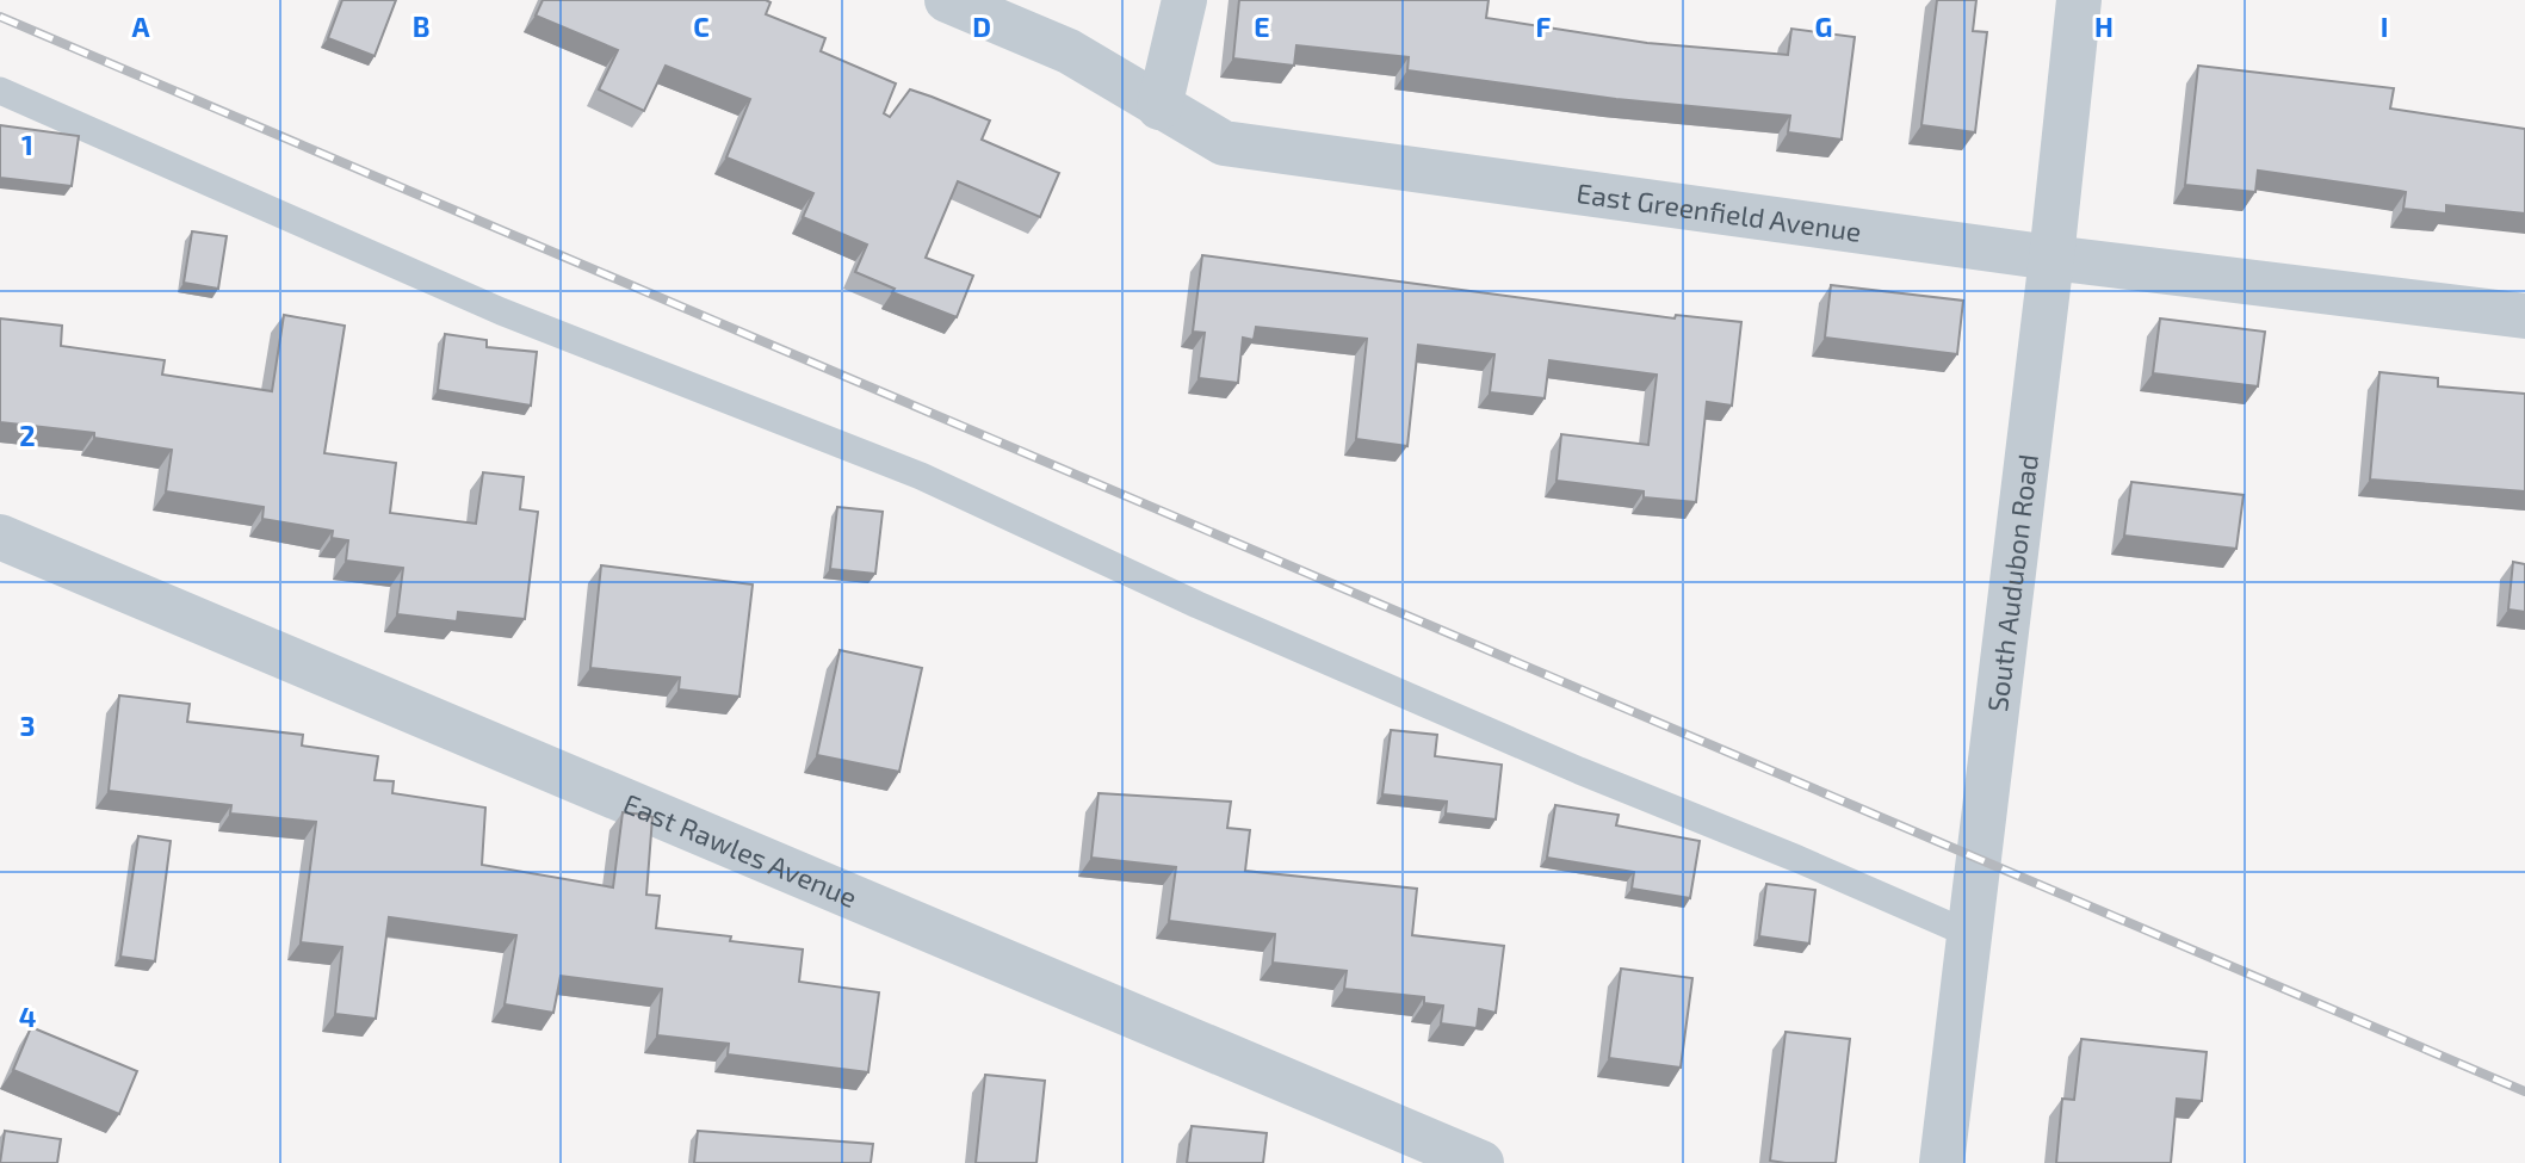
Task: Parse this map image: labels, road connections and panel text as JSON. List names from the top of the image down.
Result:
{
  "streets": {
    "street": ["East Greenfield Avenue", "South Audubon Road", "East Rawles Avenue"]
  },
  "crossings": [
    ["East Greenfield Avenue", "South Audubon Road"]
  ],
  "grid": {
    "columns": [
      "A",
      "B",
      "C",
      "D",
      "E",
      "F",
      "G",
      "H",
      "I"
    ],
    "rows": [
      "1",
      "2",
      "3",
      "4"
    ]
  }
}
